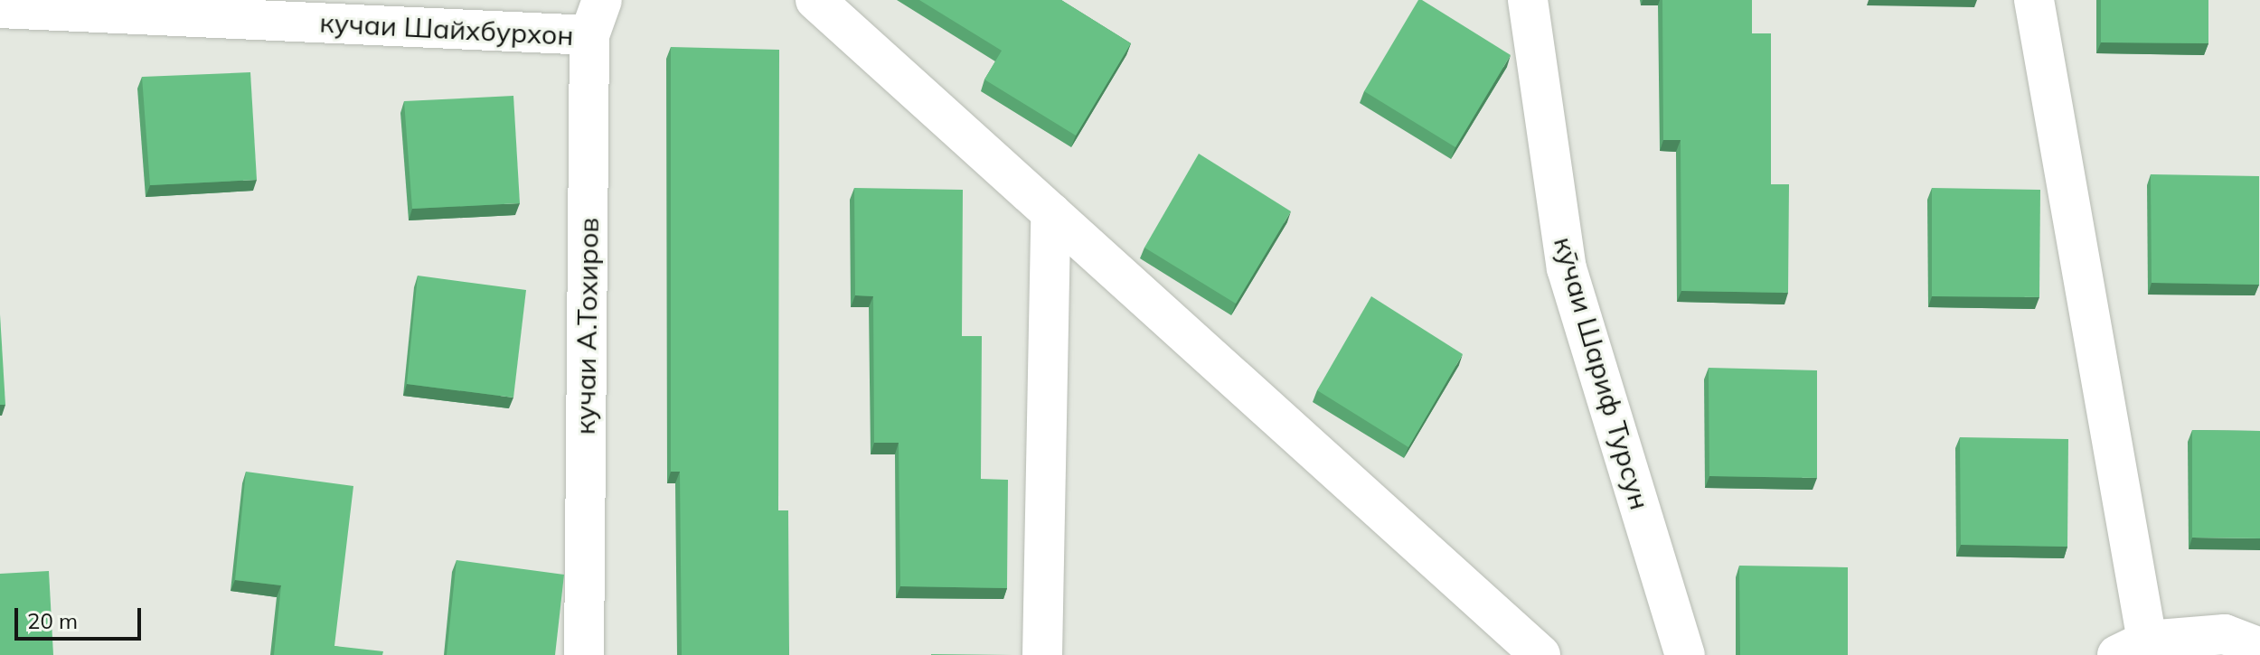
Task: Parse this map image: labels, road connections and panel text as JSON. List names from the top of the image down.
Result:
{
  "streets": {
    "street": ["кучаи Шайхбурхон", "кучаи А.Тохиров", "кӯчаи Шариф Турсун"]
  },
  "crossings": [
    ["кучаи Шайхбурхон", "кучаи А.Тохиров"]
  ],
  "scale_bar": "20 m"
}
